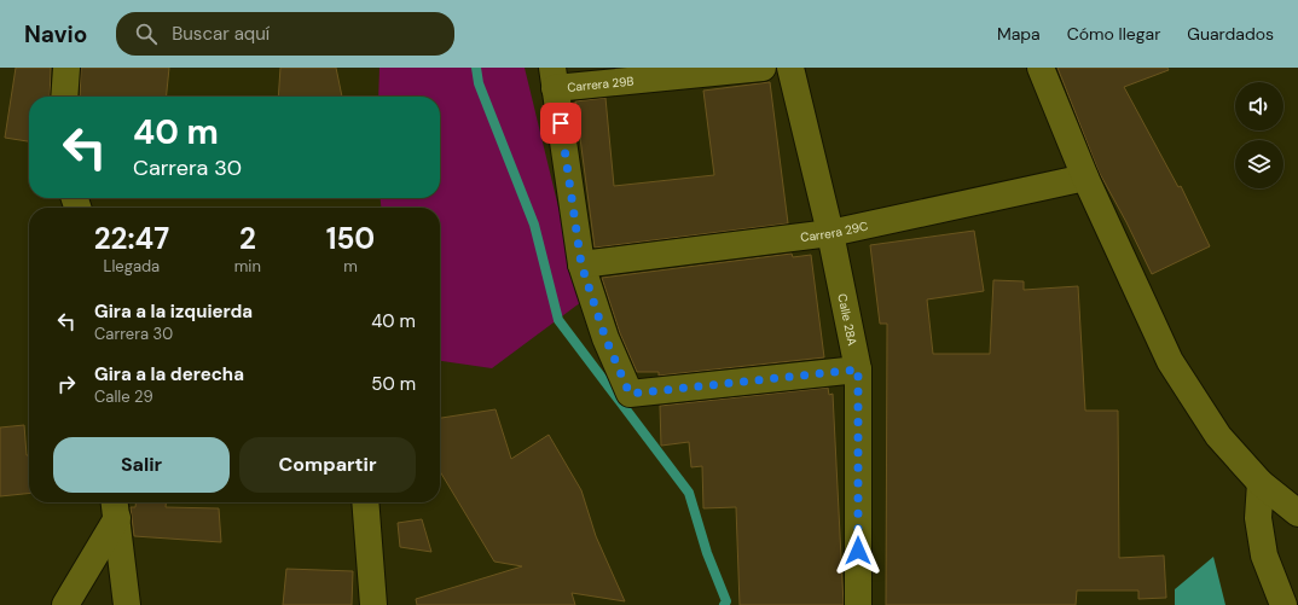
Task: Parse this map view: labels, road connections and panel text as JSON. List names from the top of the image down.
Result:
{
  "streets": {
    "street": ["Carrera 29B", "Carrera 29C", "Calle 28A"]
  },
  "crossings": [
    ["Carrera 29C", "Calle 28A"]
  ],
  "page": {
    "header": "Navio",
    "search": "Buscar aquí",
    "nav": ["Mapa", "Cómo llegar", "Guardados"],
    "turn": ["40 m", "Carrera 30"],
    "eta": [
      "22:47",
      "Llegada",
      "2",
      "min",
      "150",
      "m"
    ],
    "list": [
      {
        "name": "Gira a la izquierda",
        "note": "Carrera 30",
        "value": "40 m"
      },
      {
        "name": "Gira a la derecha",
        "note": "Calle 29",
        "value": "50 m"
      }
    ],
    "buttons": ["Salir", "Compartir"]
  }
}
